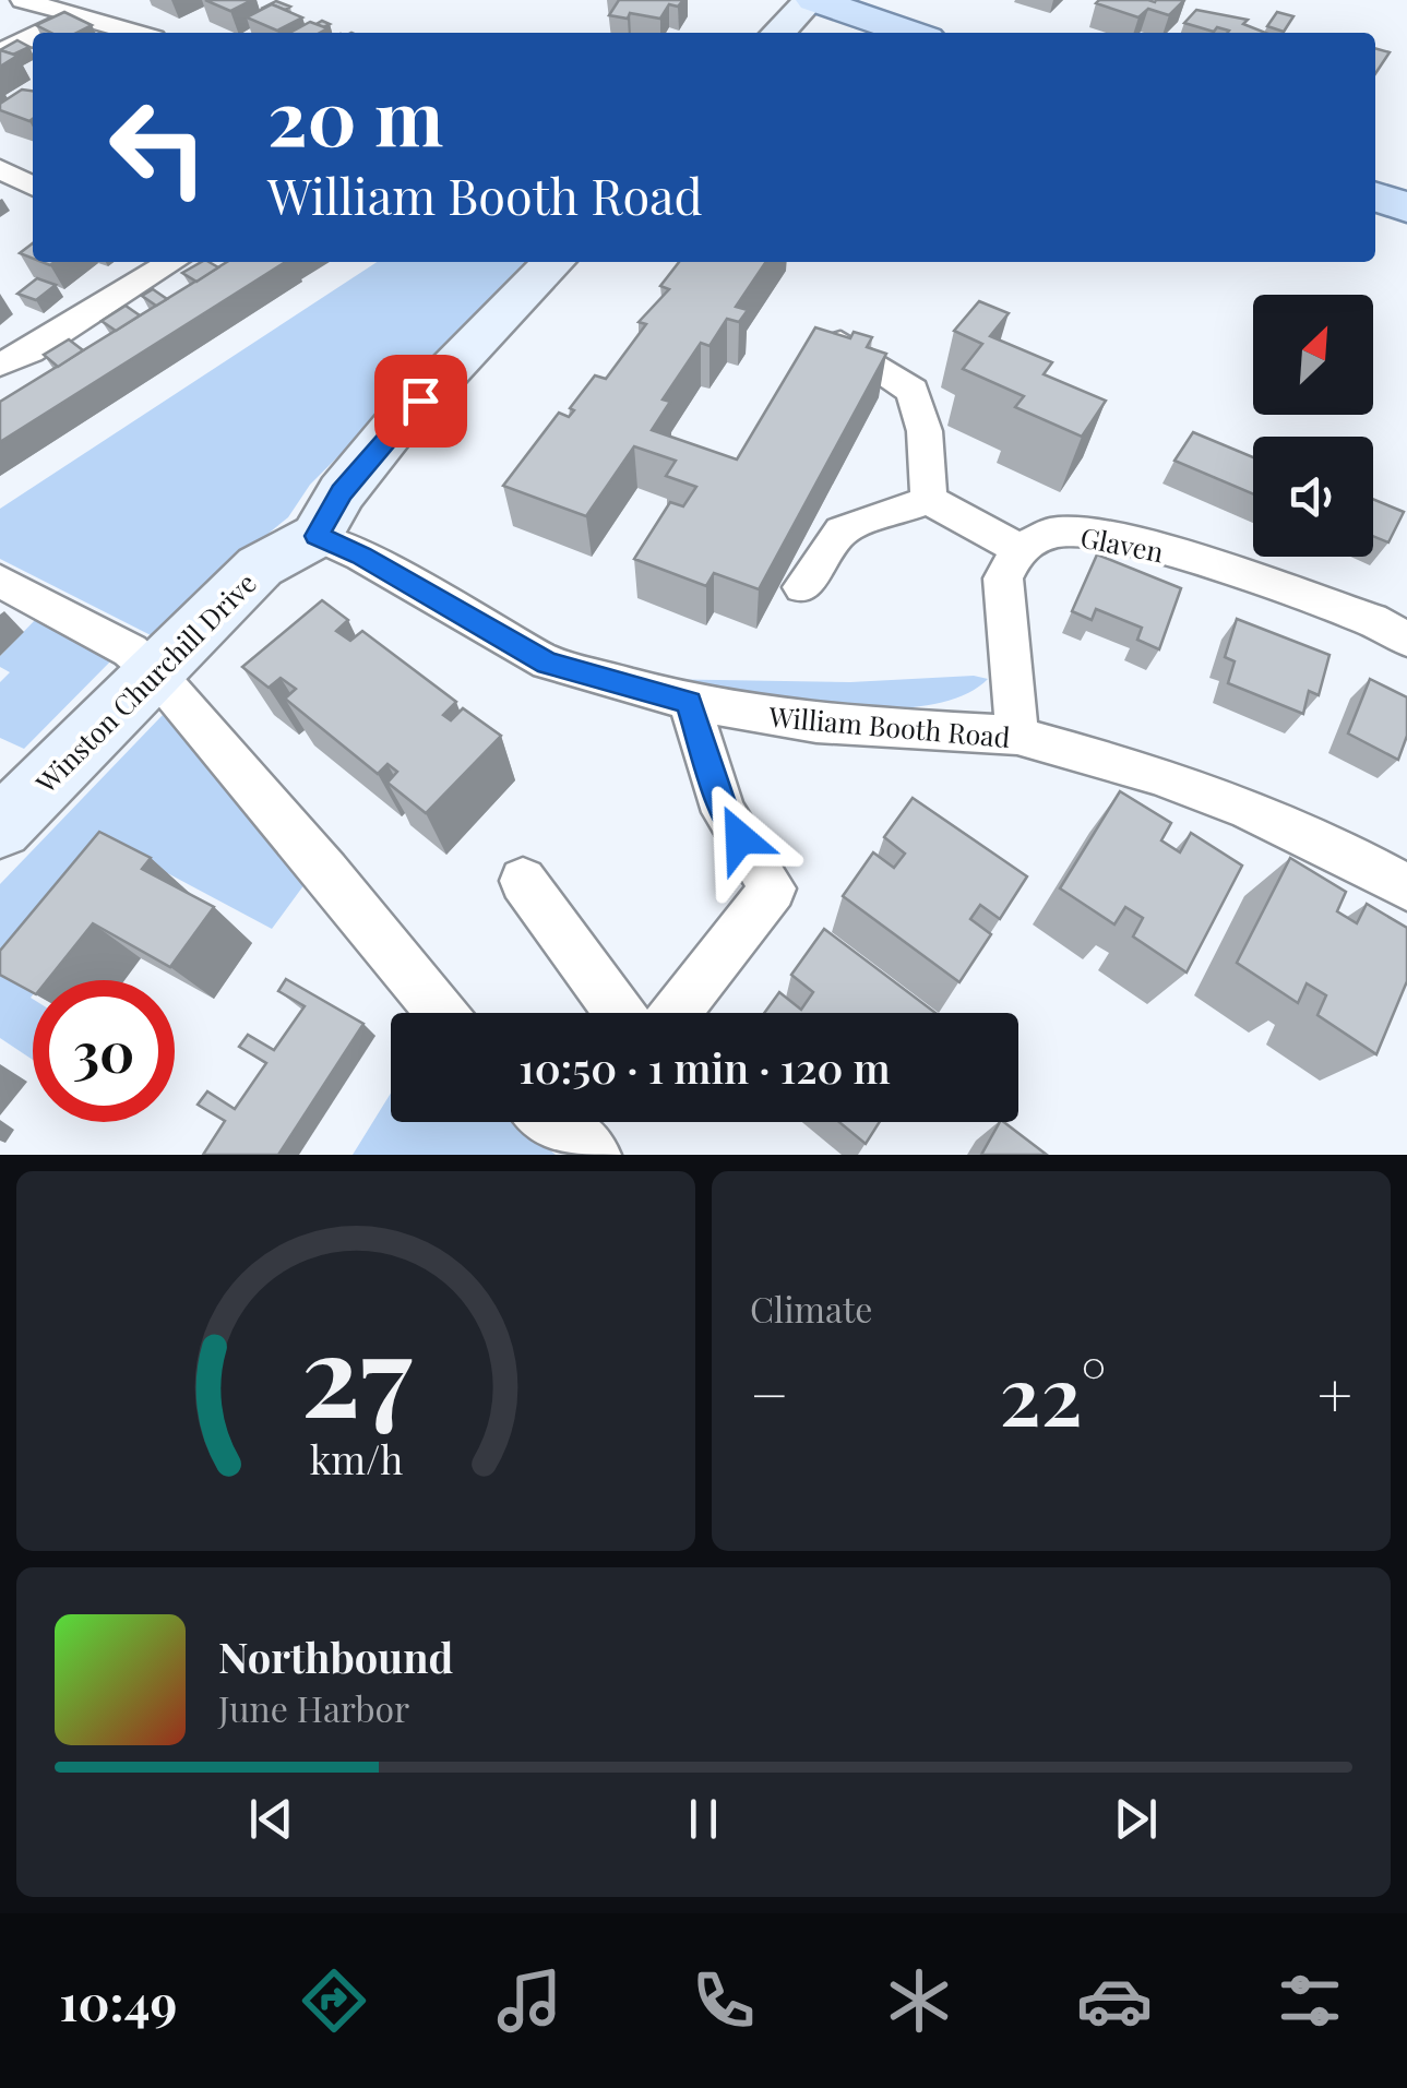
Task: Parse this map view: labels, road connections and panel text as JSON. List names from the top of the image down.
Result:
{
  "streets": {
    "street": ["Glaven", "Winston Churchill Drive", "William Booth Road"]
  },
  "crossings": [
    ["Winston Churchill Drive", "William Booth Road"]
  ],
  "north": "top right",
  "page": {
    "turn": ["20 m", "William Booth Road"],
    "limit": "30",
    "trip": "10:50 · 1 min · 120 m",
    "tile": "Climate",
    "heat": ["−", "22°", "+"],
    "song": ["Northbound", "June Harbor"],
    "tabs": "10:49",
    "gauge": ["27", "km/h"]
  }
}
